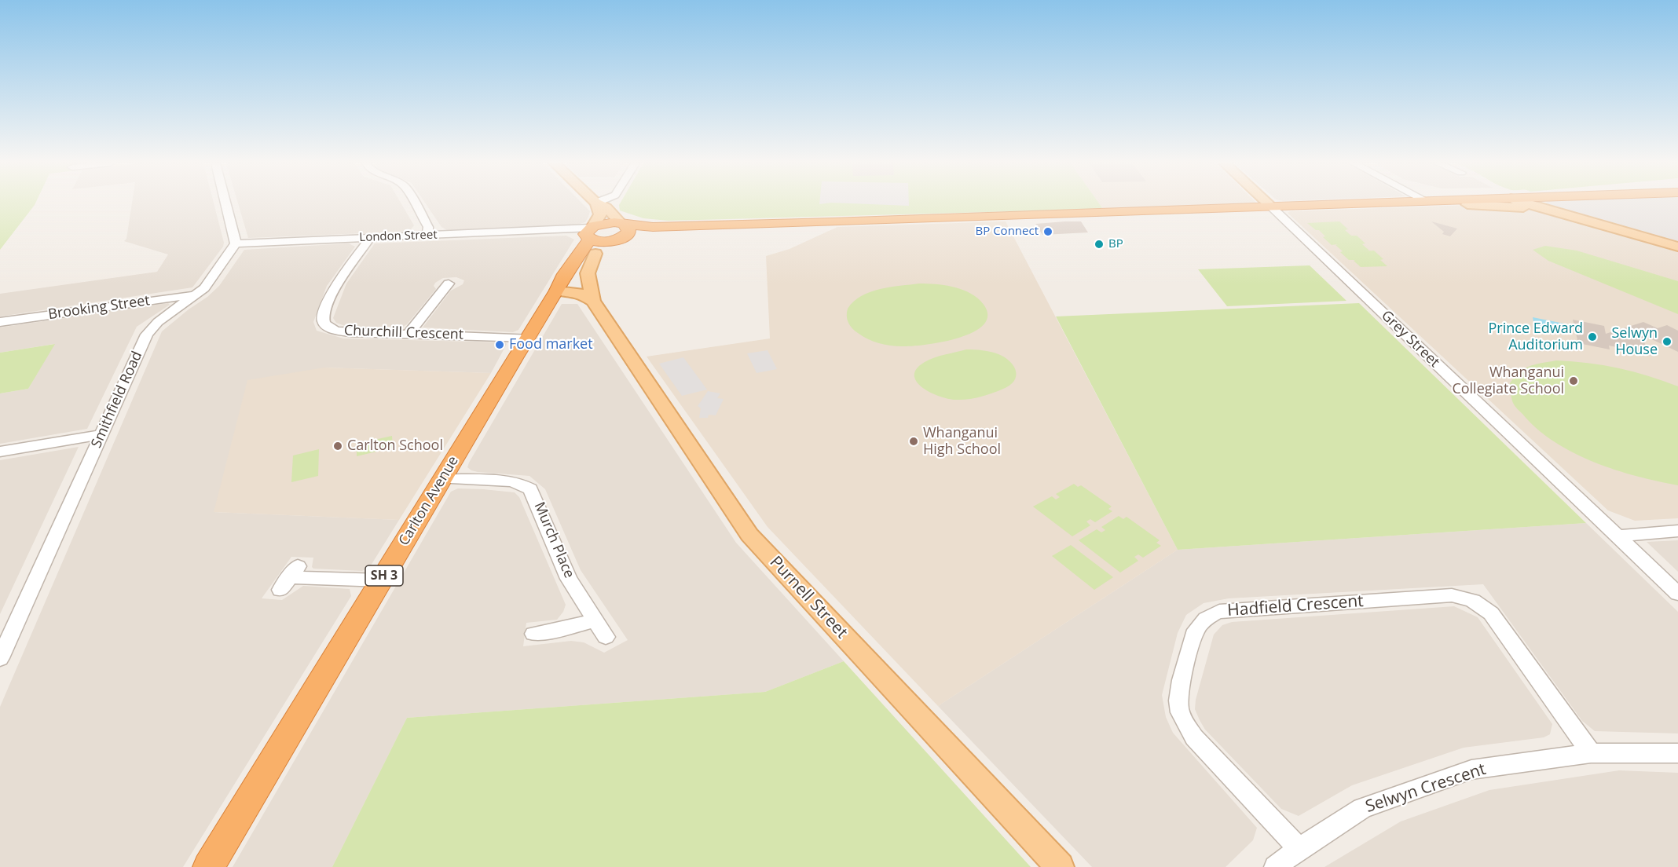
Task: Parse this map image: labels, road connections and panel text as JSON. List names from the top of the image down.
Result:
{
  "streets": {
    "highway": ["Carlton Avenue", "SH 3"],
    "main road": ["Grey Street", "Purnell Street"],
    "street": [
      "London Street",
      "Brooking Street",
      "Churchill Crescent",
      "Smithfield Road",
      "Murch Place",
      "Hadfield Crescent",
      "Selwyn Crescent"
    ]
  },
  "crossings": [
    ["London Street", "Churchill Crescent"],
    ["London Street", "Smithfield Road"],
    ["London Street", "Carlton Avenue"],
    ["London Street", "SH 3"],
    ["London Street", "Purnell Street"],
    ["Brooking Street", "Smithfield Road"],
    ["Churchill Crescent", "Carlton Avenue"],
    ["Grey Street", "SH 3"],
    ["Carlton Avenue", "Murch Place"],
    ["Carlton Avenue", "SH 3"],
    ["Carlton Avenue", "Purnell Street"],
    ["SH 3", "Purnell Street"],
    ["Hadfield Crescent", "Selwyn Crescent"]
  ],
  "places": [
    "BP Connect",
    "BP",
    "Prince Edward Auditorium",
    "Selwyn House",
    "Food market",
    "Whanganui Collegiate School",
    "Whanganui High School",
    "Carlton School"
  ]
}
